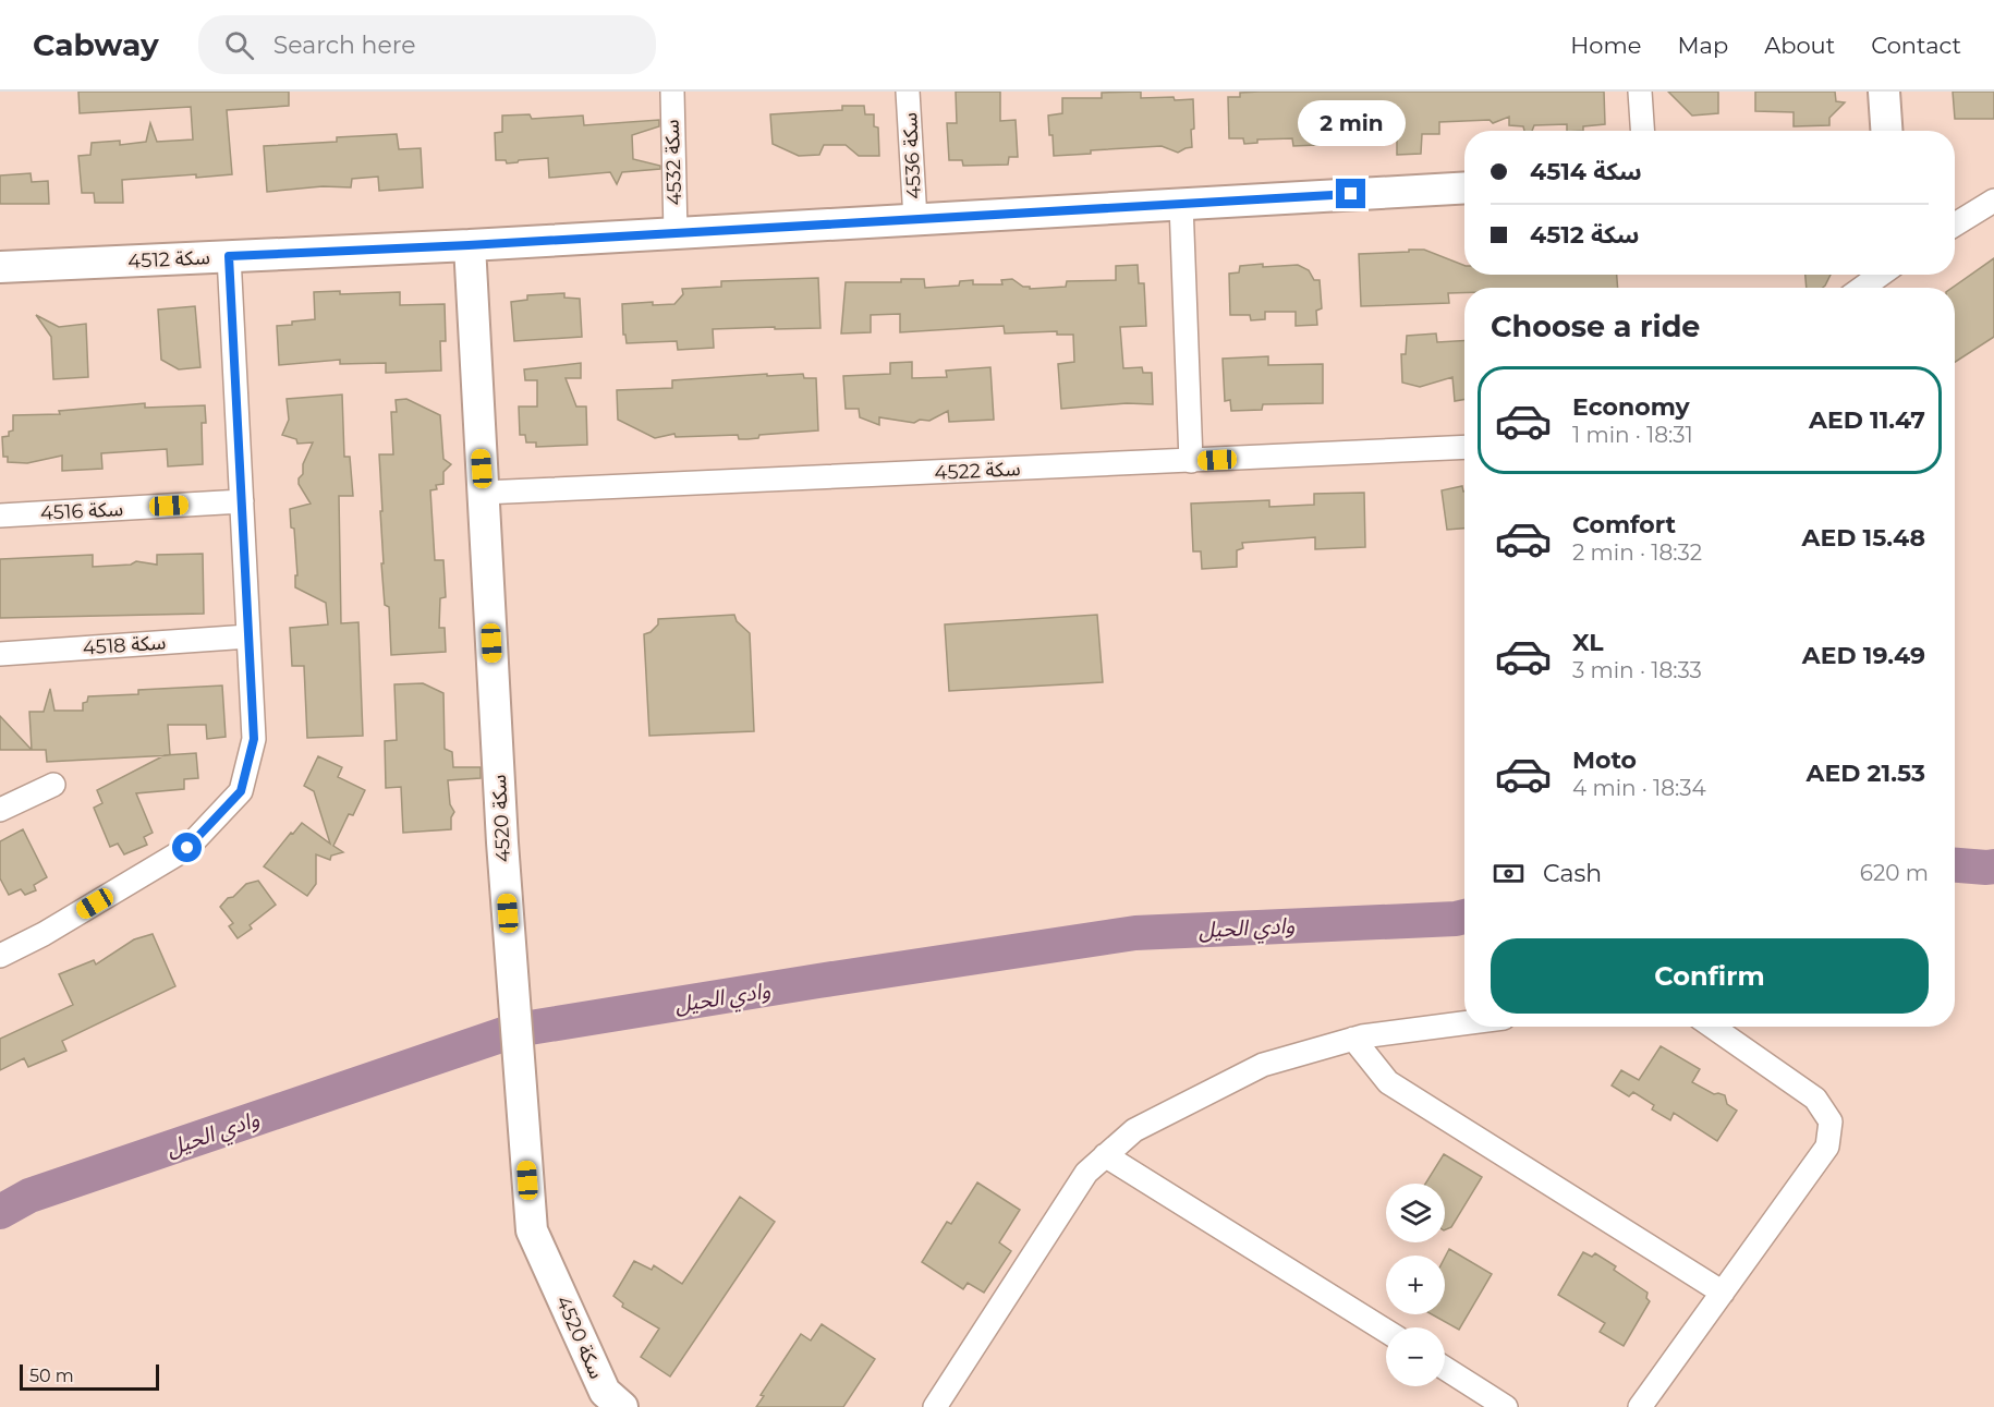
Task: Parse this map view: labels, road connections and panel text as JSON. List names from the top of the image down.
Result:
{
  "streets": {
    "street": [
      "سكة 4536",
      "سكة 4532",
      "سكة 4512",
      "سكة 4522",
      "سكة 4516",
      "سكة 4518",
      "سكة 4520"
    ]
  },
  "crossings": [
    ["سكة 4536", "سكة 4512"],
    ["سكة 4532", "سكة 4512"],
    ["سكة 4512", "سكة 4520"],
    ["سكة 4522", "سكة 4520"]
  ],
  "water": ["وادي الحيل"],
  "scale_bar": "50 m",
  "page": {
    "header": "Cabway",
    "search": "Search here",
    "nav": [
      "Home",
      "Map",
      "About",
      "Contact"
    ],
    "bubble": "2 min",
    "banner": ["سكة 4514", "سكة 4512"],
    "heading": "Choose a ride",
    "list": [
      {
        "name": "Economy",
        "note": "1 min · 18:31",
        "value": "AED 11.47"
      },
      {
        "name": "Comfort",
        "note": "2 min · 18:32",
        "value": "AED 15.48"
      },
      {
        "name": "XL",
        "note": "3 min · 18:33",
        "value": "AED 19.49"
      },
      {
        "name": "Moto",
        "note": "4 min · 18:34",
        "value": "AED 21.53"
      }
    ],
    "pay": ["Cash", "620 m"],
    "buttons": "Confirm",
    "map_buttons": ["+", "−"],
    "scale": "50 m"
  }
}
